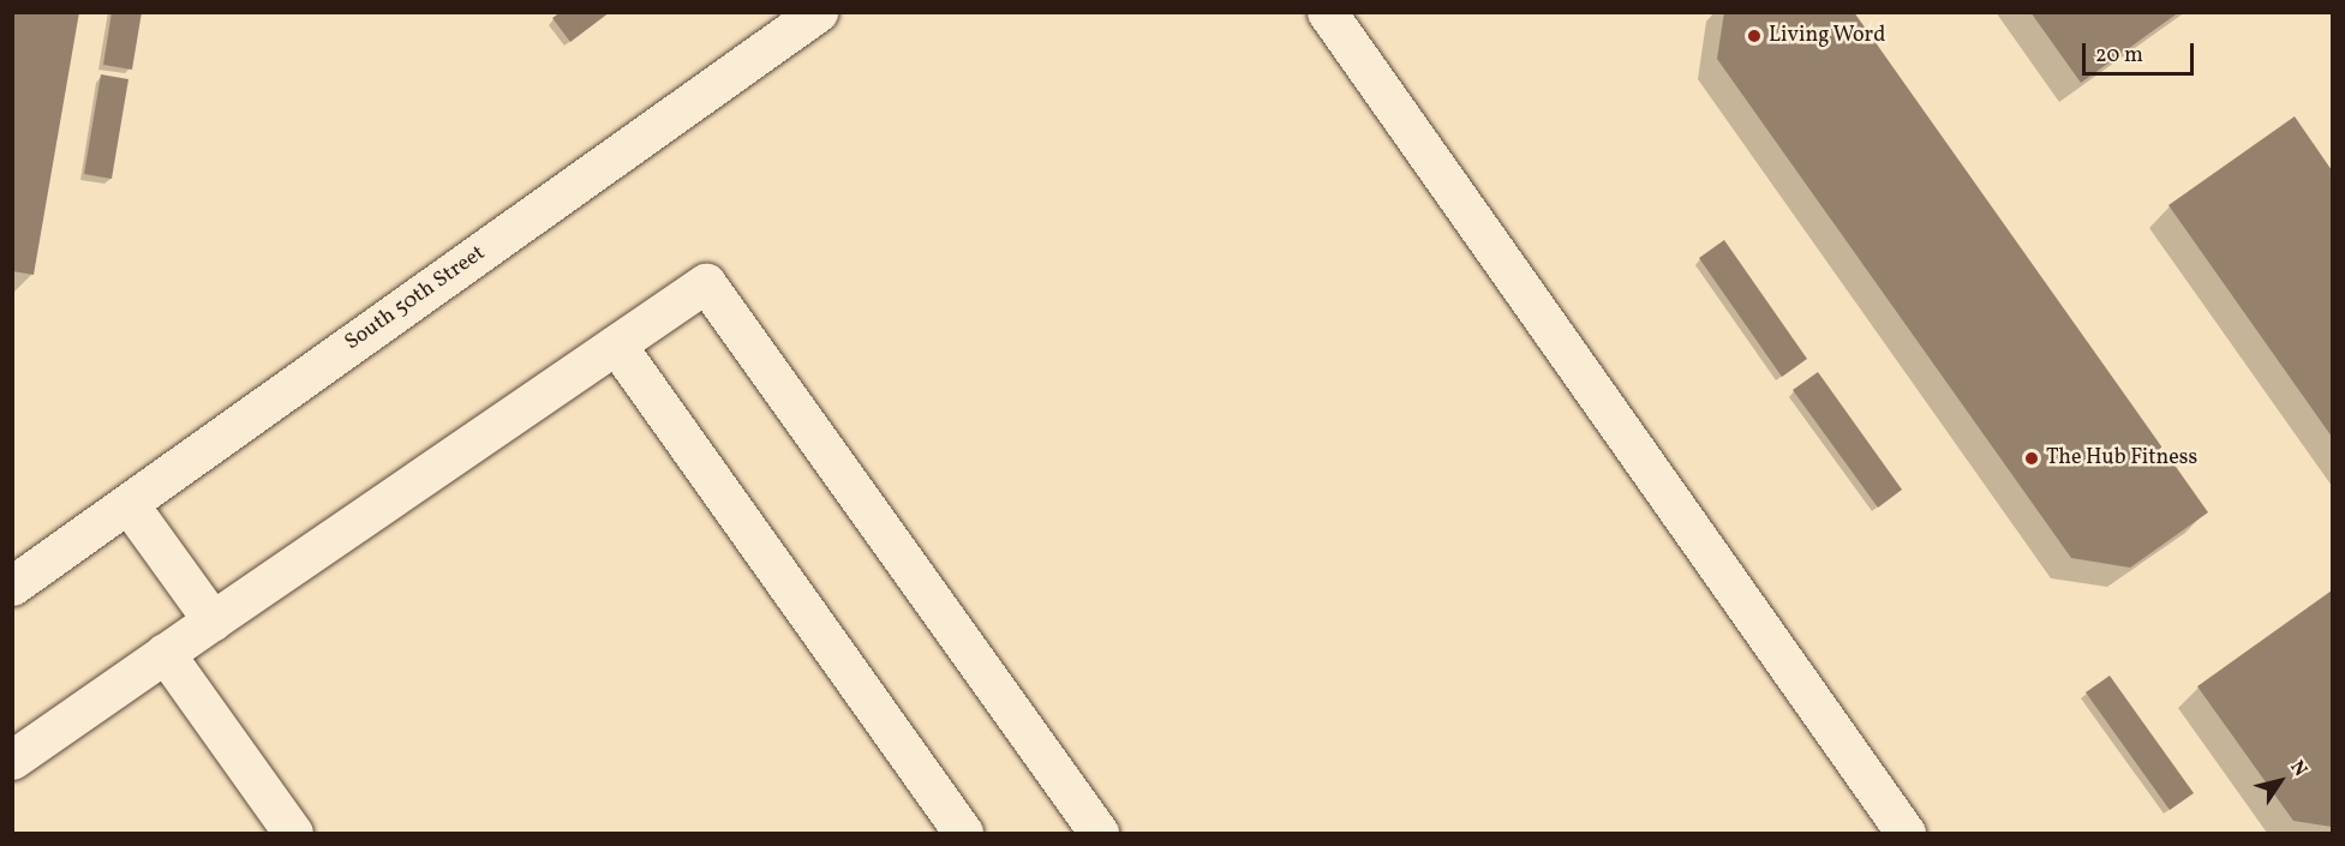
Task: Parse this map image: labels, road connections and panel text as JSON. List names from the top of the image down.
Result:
{
  "streets": {
    "street": ["South 50th Street"]
  },
  "places": ["Living Word", "The Hub Fitness"],
  "scale_bar": "20 m",
  "north": "top right"
}
